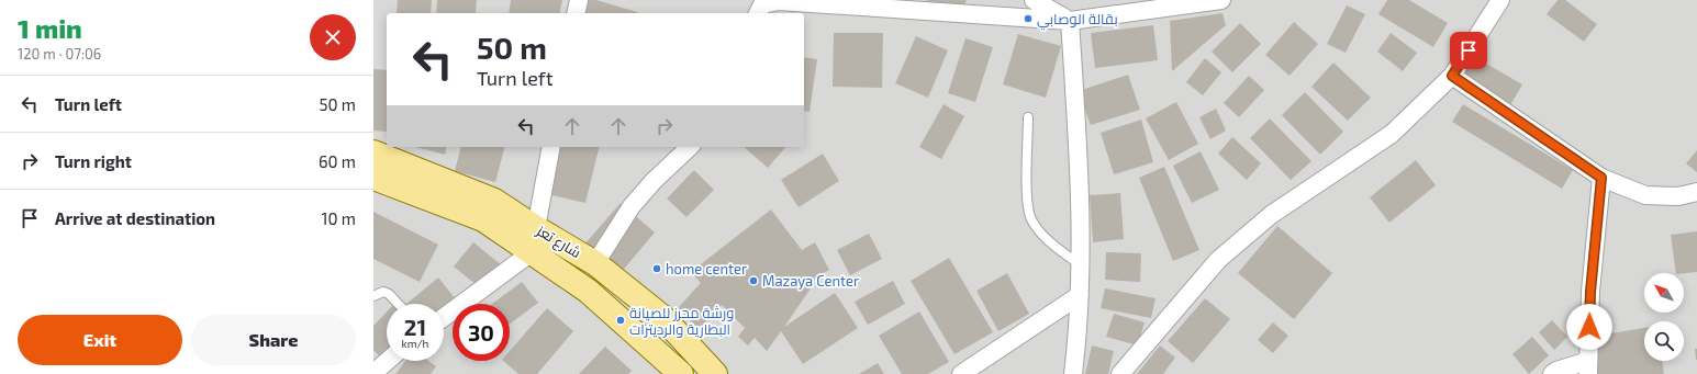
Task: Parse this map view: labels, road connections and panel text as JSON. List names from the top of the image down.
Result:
{
  "streets": {
    "main road": ["شارع تعز"]
  },
  "places": [
    "بقالة الوصابي",
    "home center",
    "Mazaya Center",
    "ورشة محرز للصيانة البطارية والرديترات"
  ],
  "north": "top left",
  "page": {
    "heading": ["1 min", "120 m · 07:06"],
    "turn": ["50 m", "Turn left"],
    "list": [
      {
        "name": "Turn left",
        "value": "50 m"
      },
      {
        "name": "Turn right",
        "value": "60 m"
      },
      {
        "name": "Arrive at destination",
        "value": "10 m"
      }
    ],
    "speed": "21 km/h",
    "limit": "30",
    "buttons": ["Exit", "Share"]
  }
}
